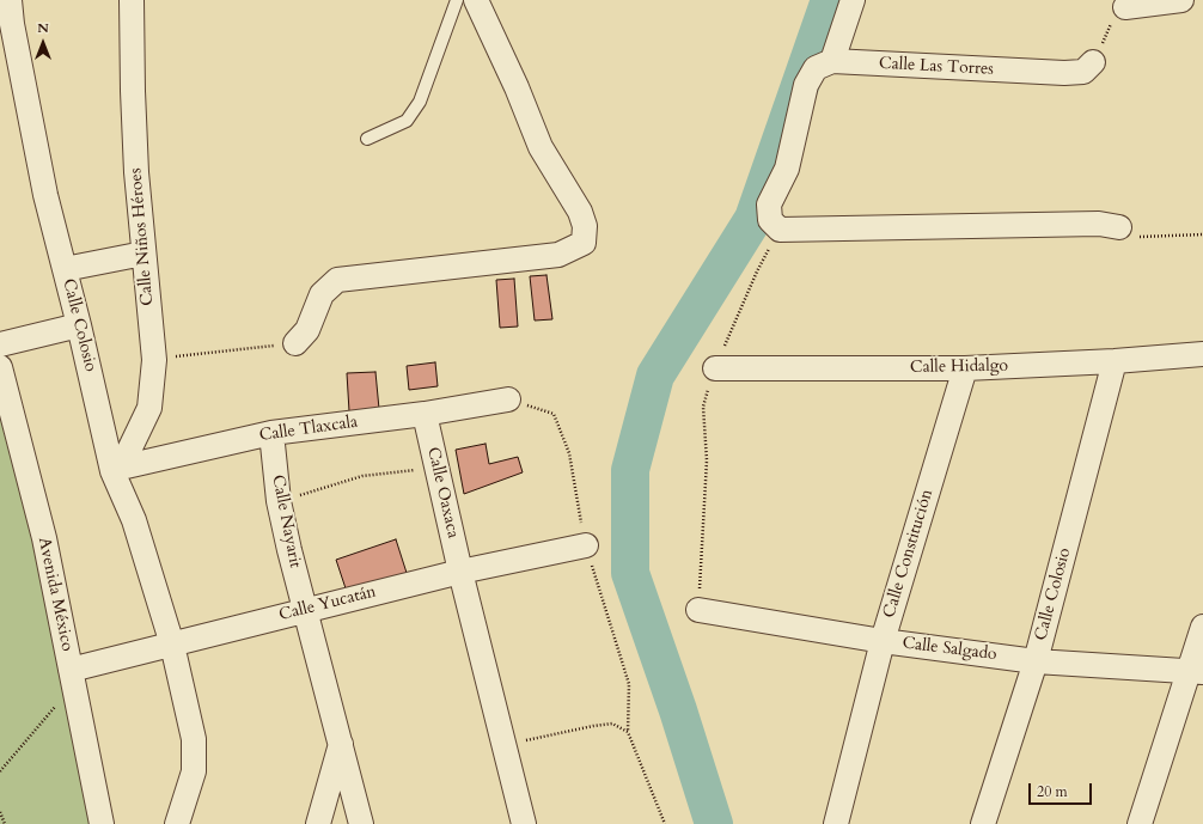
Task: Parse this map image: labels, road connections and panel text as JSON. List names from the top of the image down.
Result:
{
  "streets": {
    "street": [
      "Calle Las Torres",
      "Calle Niños Héroes",
      "Calle Colosio",
      "Calle Hidalgo",
      "Calle Tlaxcala",
      "Calle Oaxaca",
      "Calle Nayarit",
      "Calle Constitución",
      "Avenida México",
      "Calle Yucatán",
      "Calle Salgado"
    ]
  },
  "crossings": [
    ["Calle Niños Héroes", "Calle Colosio"],
    ["Calle Niños Héroes", "Calle Tlaxcala"],
    ["Calle Colosio", "Calle Hidalgo"],
    ["Calle Colosio", "Calle Tlaxcala"],
    ["Calle Colosio", "Calle Yucatán"],
    ["Calle Colosio", "Calle Salgado"],
    ["Calle Hidalgo", "Calle Constitución"],
    ["Calle Tlaxcala", "Calle Oaxaca"],
    ["Calle Tlaxcala", "Calle Nayarit"],
    ["Calle Oaxaca", "Calle Yucatán"],
    ["Calle Nayarit", "Calle Yucatán"],
    ["Calle Constitución", "Calle Salgado"],
    ["Avenida México", "Calle Yucatán"]
  ],
  "scale_bar": "20 m",
  "north": "top"
}
